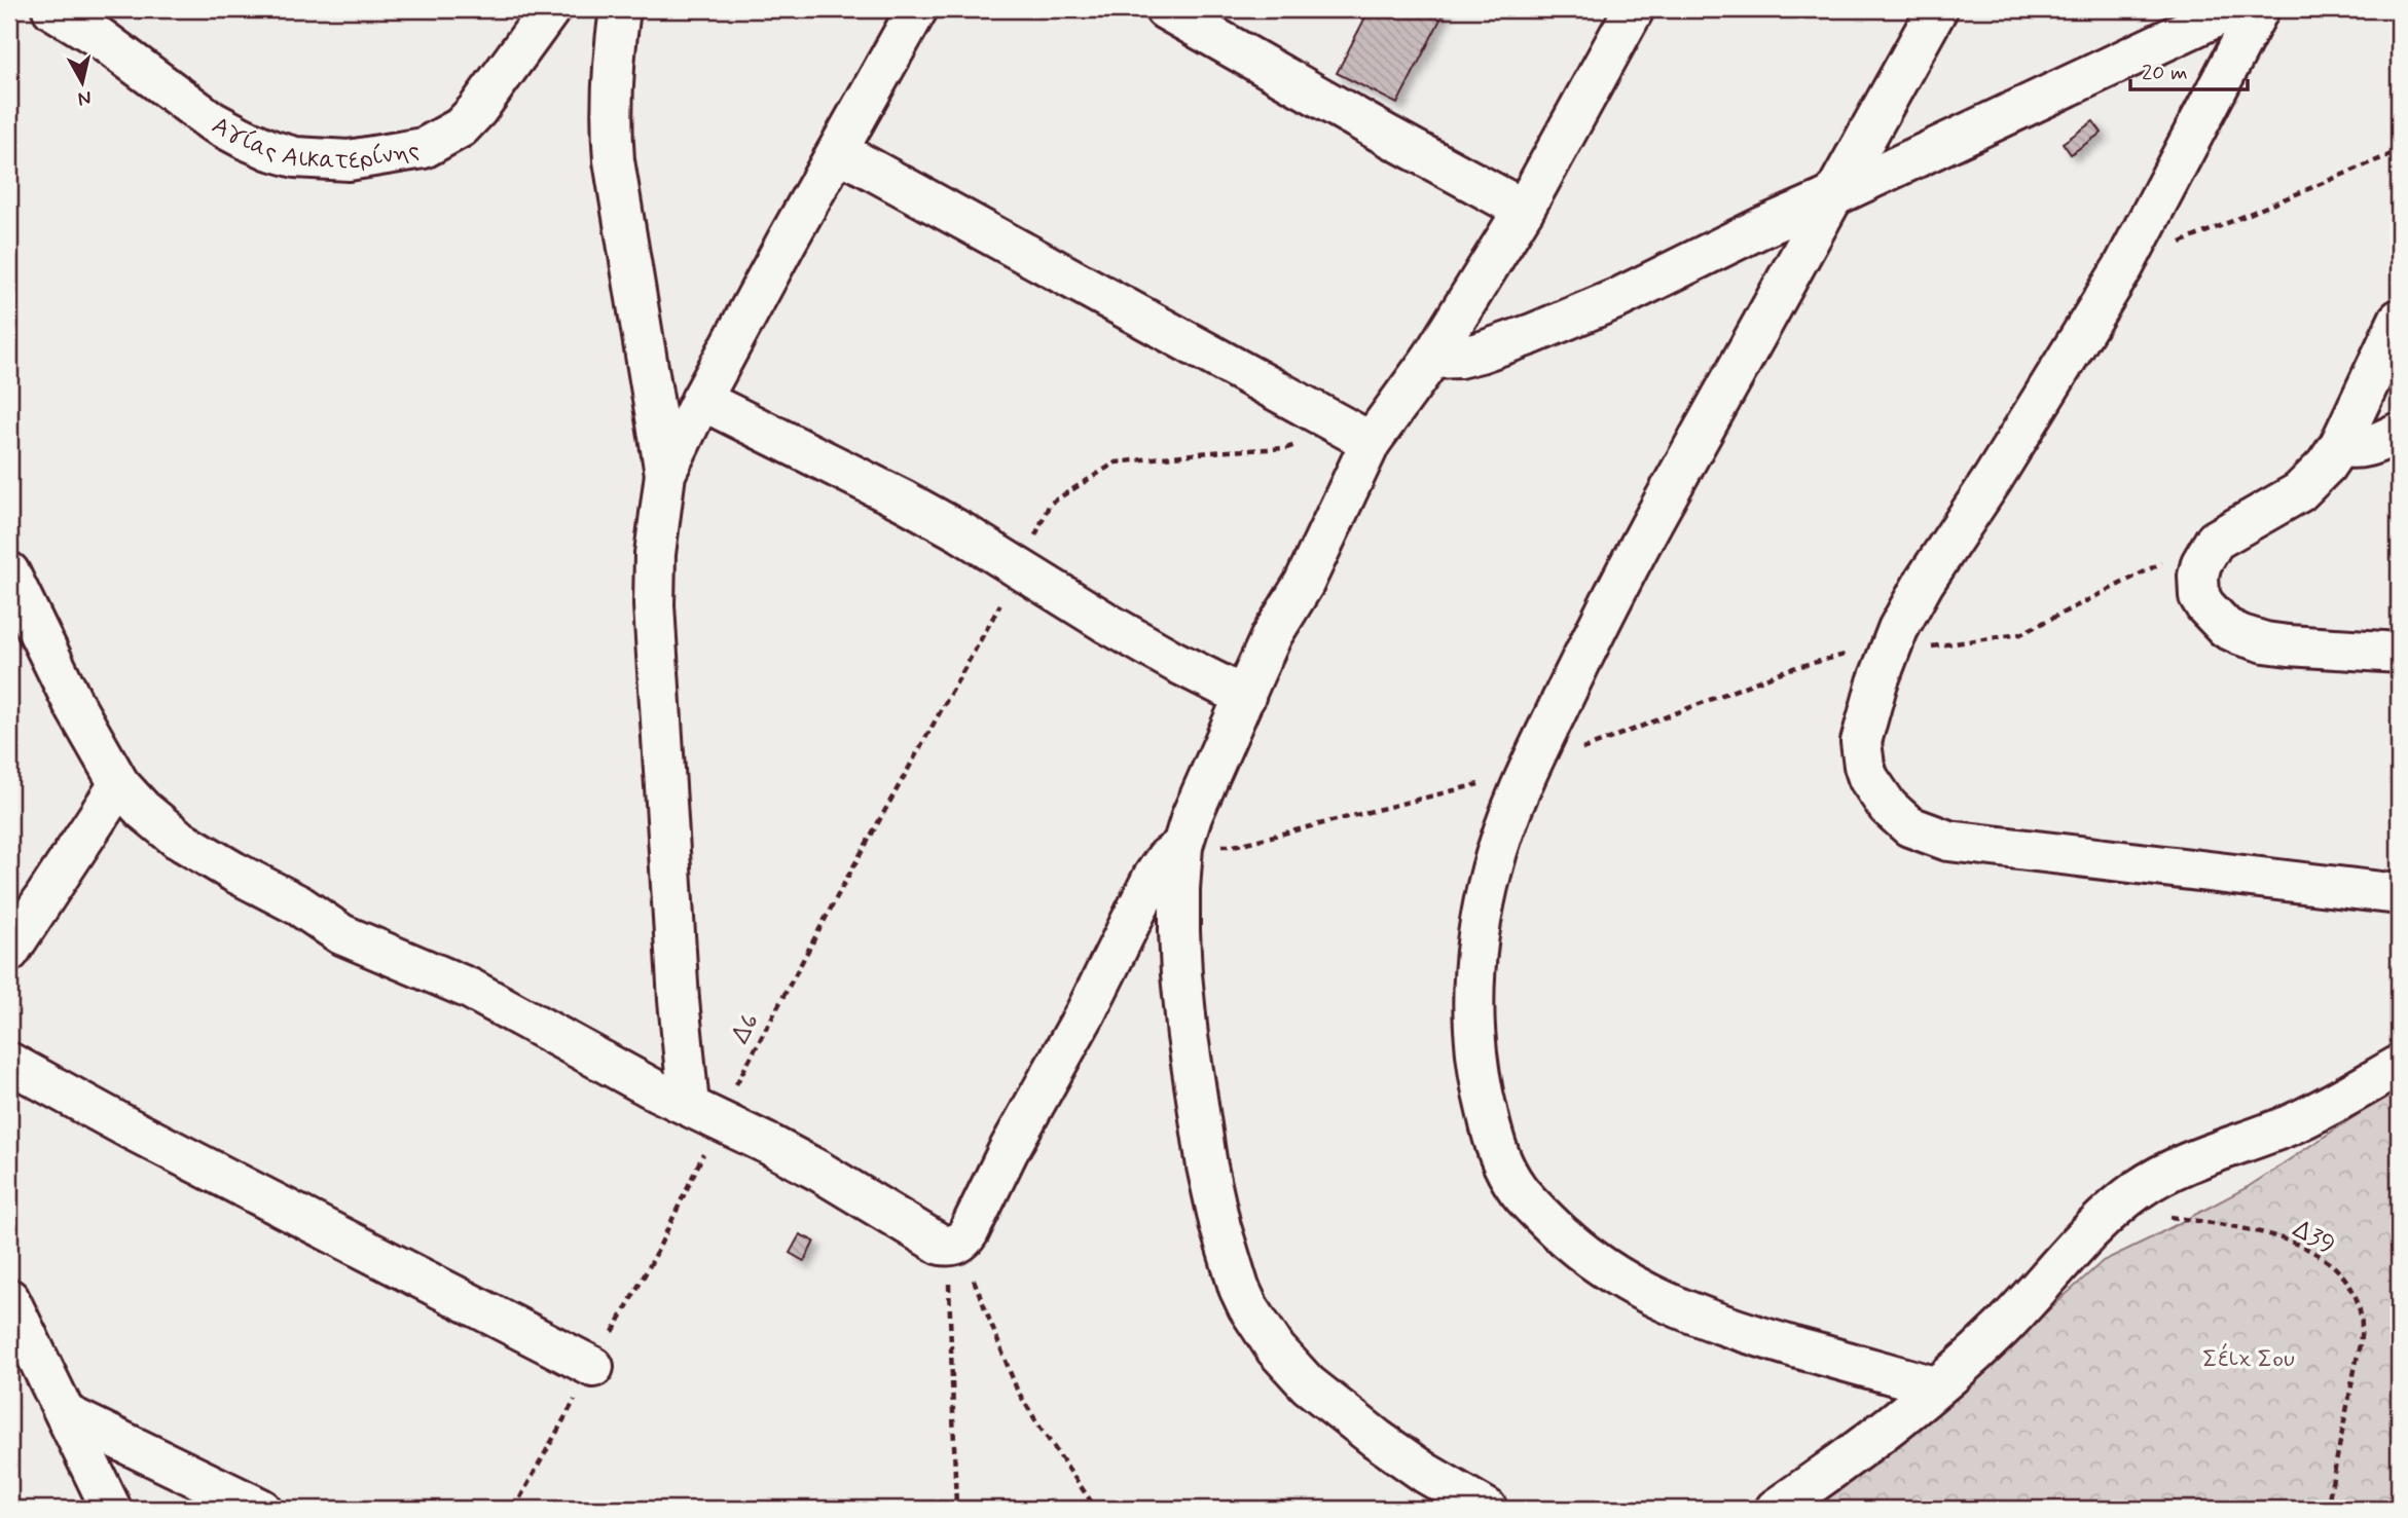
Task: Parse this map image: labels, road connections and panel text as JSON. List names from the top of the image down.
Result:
{
  "streets": {
    "street": ["Αγίας Αικατερίνης"],
    "path": ["Δ6", "Δ39"]
  },
  "parks": ["Σέιχ Σου"],
  "scale_bar": "20 m",
  "north": "bottom"
}
